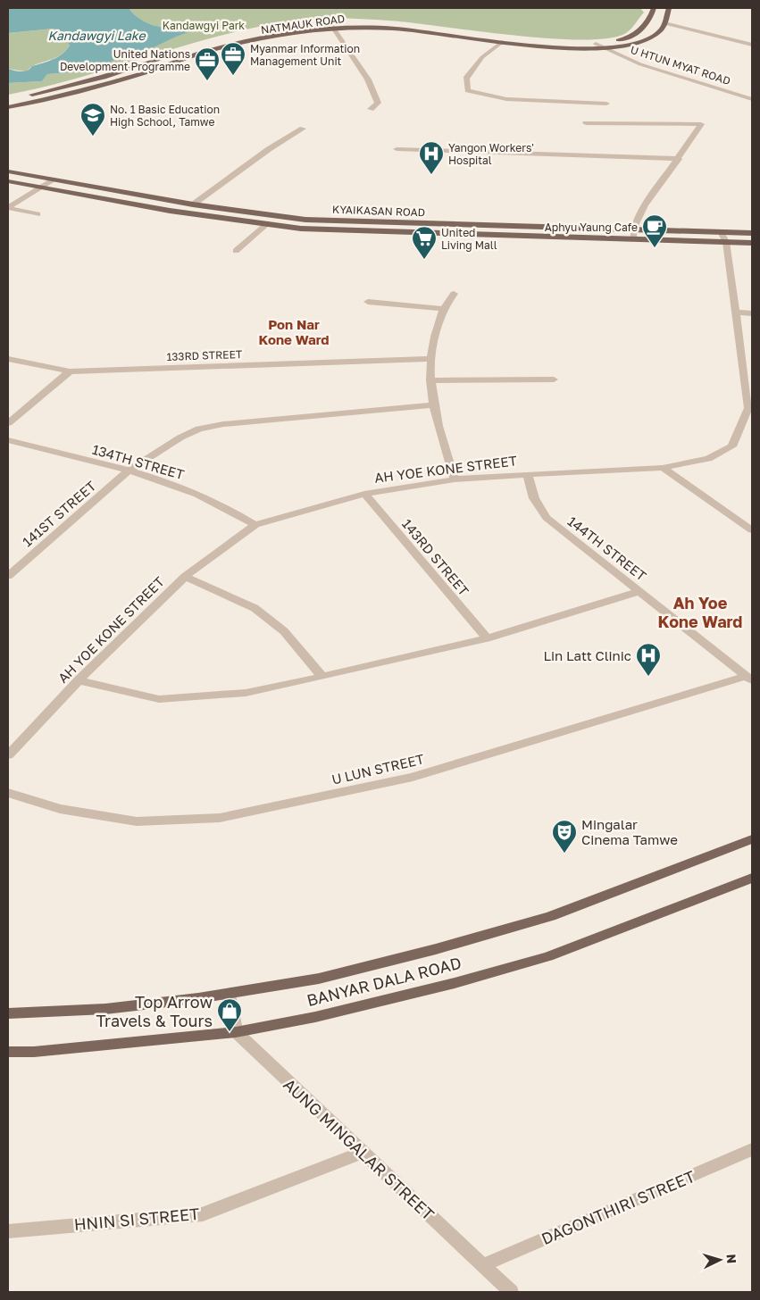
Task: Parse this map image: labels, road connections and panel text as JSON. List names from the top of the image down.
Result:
{
  "streets": {
    "main road": ["NATMAUK ROAD", "KYAIKASAN ROAD", "BANYAR DALA ROAD"],
    "street": [
      "U HTUN MYAT ROAD",
      "133RD STREET",
      "134TH STREET",
      "AH YOE KONE STREET",
      "141ST STREET",
      "144TH STREET",
      "143RD STREET",
      "U LUN STREET",
      "AUNG MINGALAR STREET",
      "DAGONTHIRI STREET",
      "HNIN SI STREET"
    ]
  },
  "crossings": [
    ["NATMAUK ROAD", "U HTUN MYAT ROAD"],
    ["KYAIKASAN ROAD", "AH YOE KONE STREET"],
    ["134TH STREET", "AH YOE KONE STREET"],
    ["134TH STREET", "141ST STREET"],
    ["AH YOE KONE STREET", "144TH STREET"],
    ["AH YOE KONE STREET", "143RD STREET"],
    ["144TH STREET", "U LUN STREET"],
    ["BANYAR DALA ROAD", "AUNG MINGALAR STREET"],
    ["AUNG MINGALAR STREET", "DAGONTHIRI STREET"],
    ["AUNG MINGALAR STREET", "HNIN SI STREET"]
  ],
  "districts": ["Pon Nar Kone Ward", "Ah Yoe Kone Ward"],
  "water": ["Kandawgyi Lake"],
  "parks": ["Kandawgyi Park"],
  "places": {
    "office": ["Myanmar Information Management Unit", "United Nations Development Programme"],
    "school or university": ["No. 1 Basic Education High School, Tamwe"],
    "hospital": ["Yangon Workers' Hospital", "Lin Latt Clinic"],
    "cafe": ["Aphyu Yaung Cafe"],
    "supermarket": ["United Living Mall"],
    "theatre": ["Mingalar Cinema Tamwe"],
    "shop": ["Top Arrow Travels & Tours"]
  },
  "north": "right"
}
